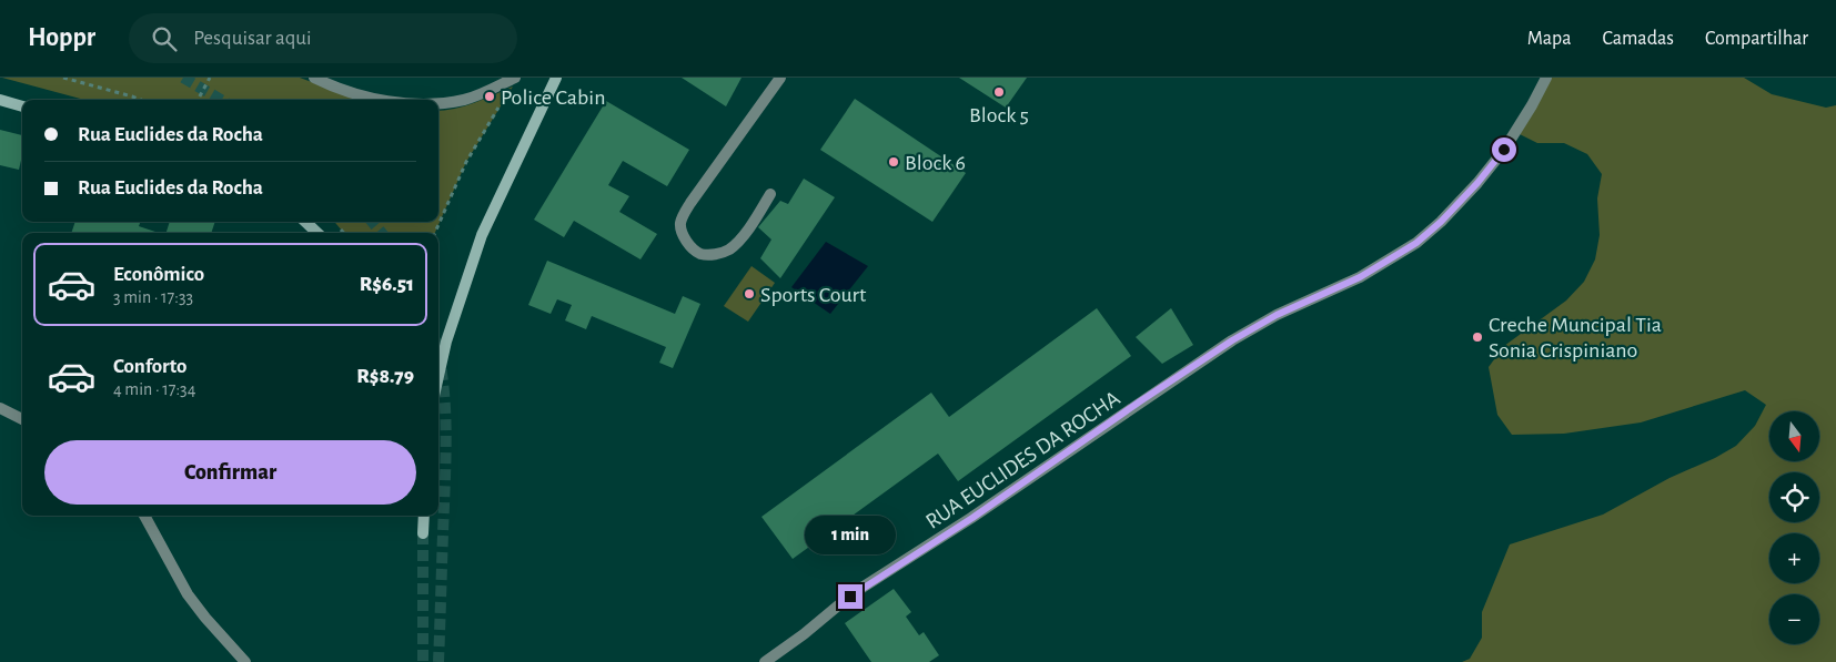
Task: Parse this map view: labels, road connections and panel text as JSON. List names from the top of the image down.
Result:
{
  "streets": {
    "street": ["RUA EUCLIDES DA ROCHA"]
  },
  "places": [
    "Block 5",
    "Police Cabin",
    "Block 6",
    "Sports Court",
    "Creche Muncipal Tia Sonia Crispiniano"
  ],
  "north": "bottom",
  "page": {
    "header": "Hoppr",
    "search": "Pesquisar aqui",
    "nav": ["Mapa", "Camadas", "Compartilhar"],
    "banner": ["Rua Euclides da Rocha", "Rua Euclides da Rocha"],
    "list": [
      {
        "name": "Econômico",
        "note": "3 min · 17:33",
        "value": "R$6.51"
      },
      {
        "name": "Conforto",
        "note": "4 min · 17:34",
        "value": "R$8.79"
      }
    ],
    "map_buttons": ["+", "−"],
    "buttons": "Confirmar",
    "bubble": "1 min"
  }
}
